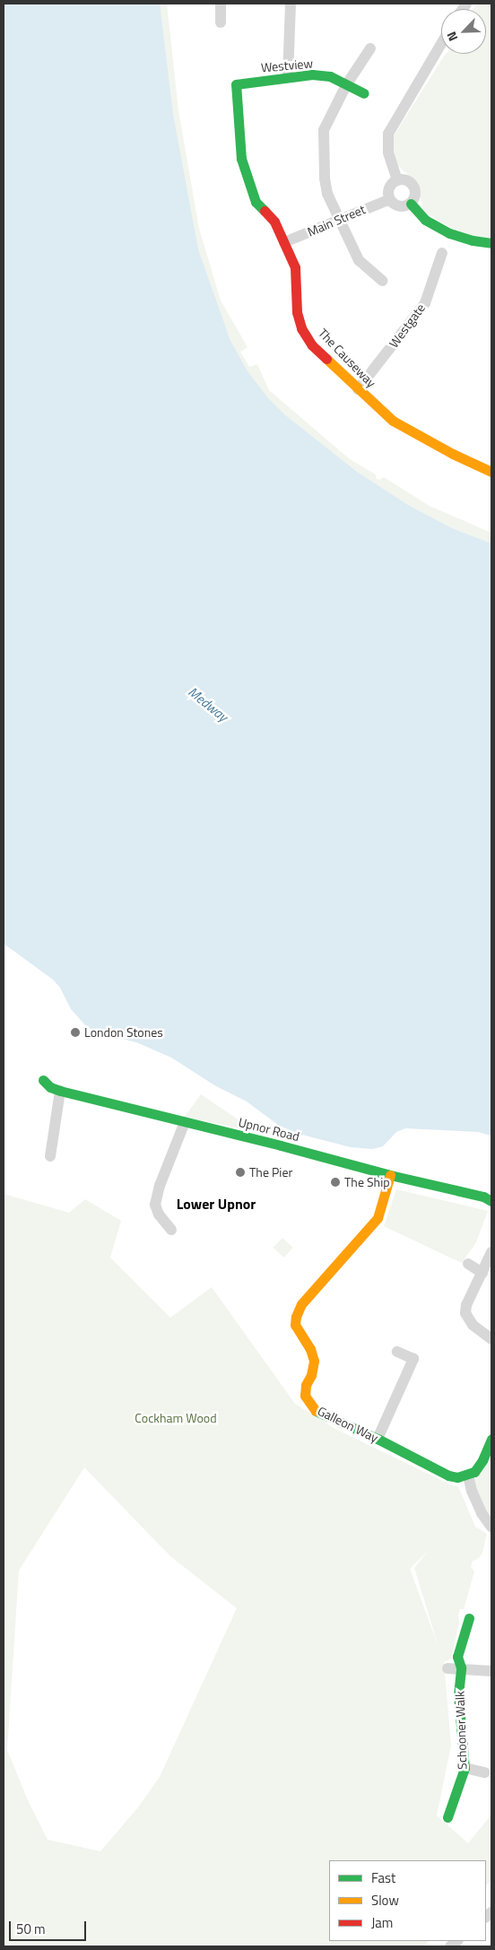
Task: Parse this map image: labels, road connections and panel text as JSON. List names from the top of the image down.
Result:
{
  "streets": {
    "street": [
      "Westview",
      "Main Street",
      "Westgate",
      "The Causeway",
      "Upnor Road",
      "Galleon Way",
      "Schooner Walk"
    ]
  },
  "crossings": [
    ["Westview", "The Causeway"],
    ["Main Street", "The Causeway"],
    ["Westgate", "The Causeway"],
    ["Upnor Road", "Galleon Way"]
  ],
  "districts": ["Lower Upnor"],
  "water": ["Medway"],
  "parks": ["Cockham Wood"],
  "places": ["London Stones", "The Pier", "The Ship"],
  "legend": ["Fast", "Slow", "Jam"],
  "scale_bar": "50 m",
  "north": "bottom left"
}
